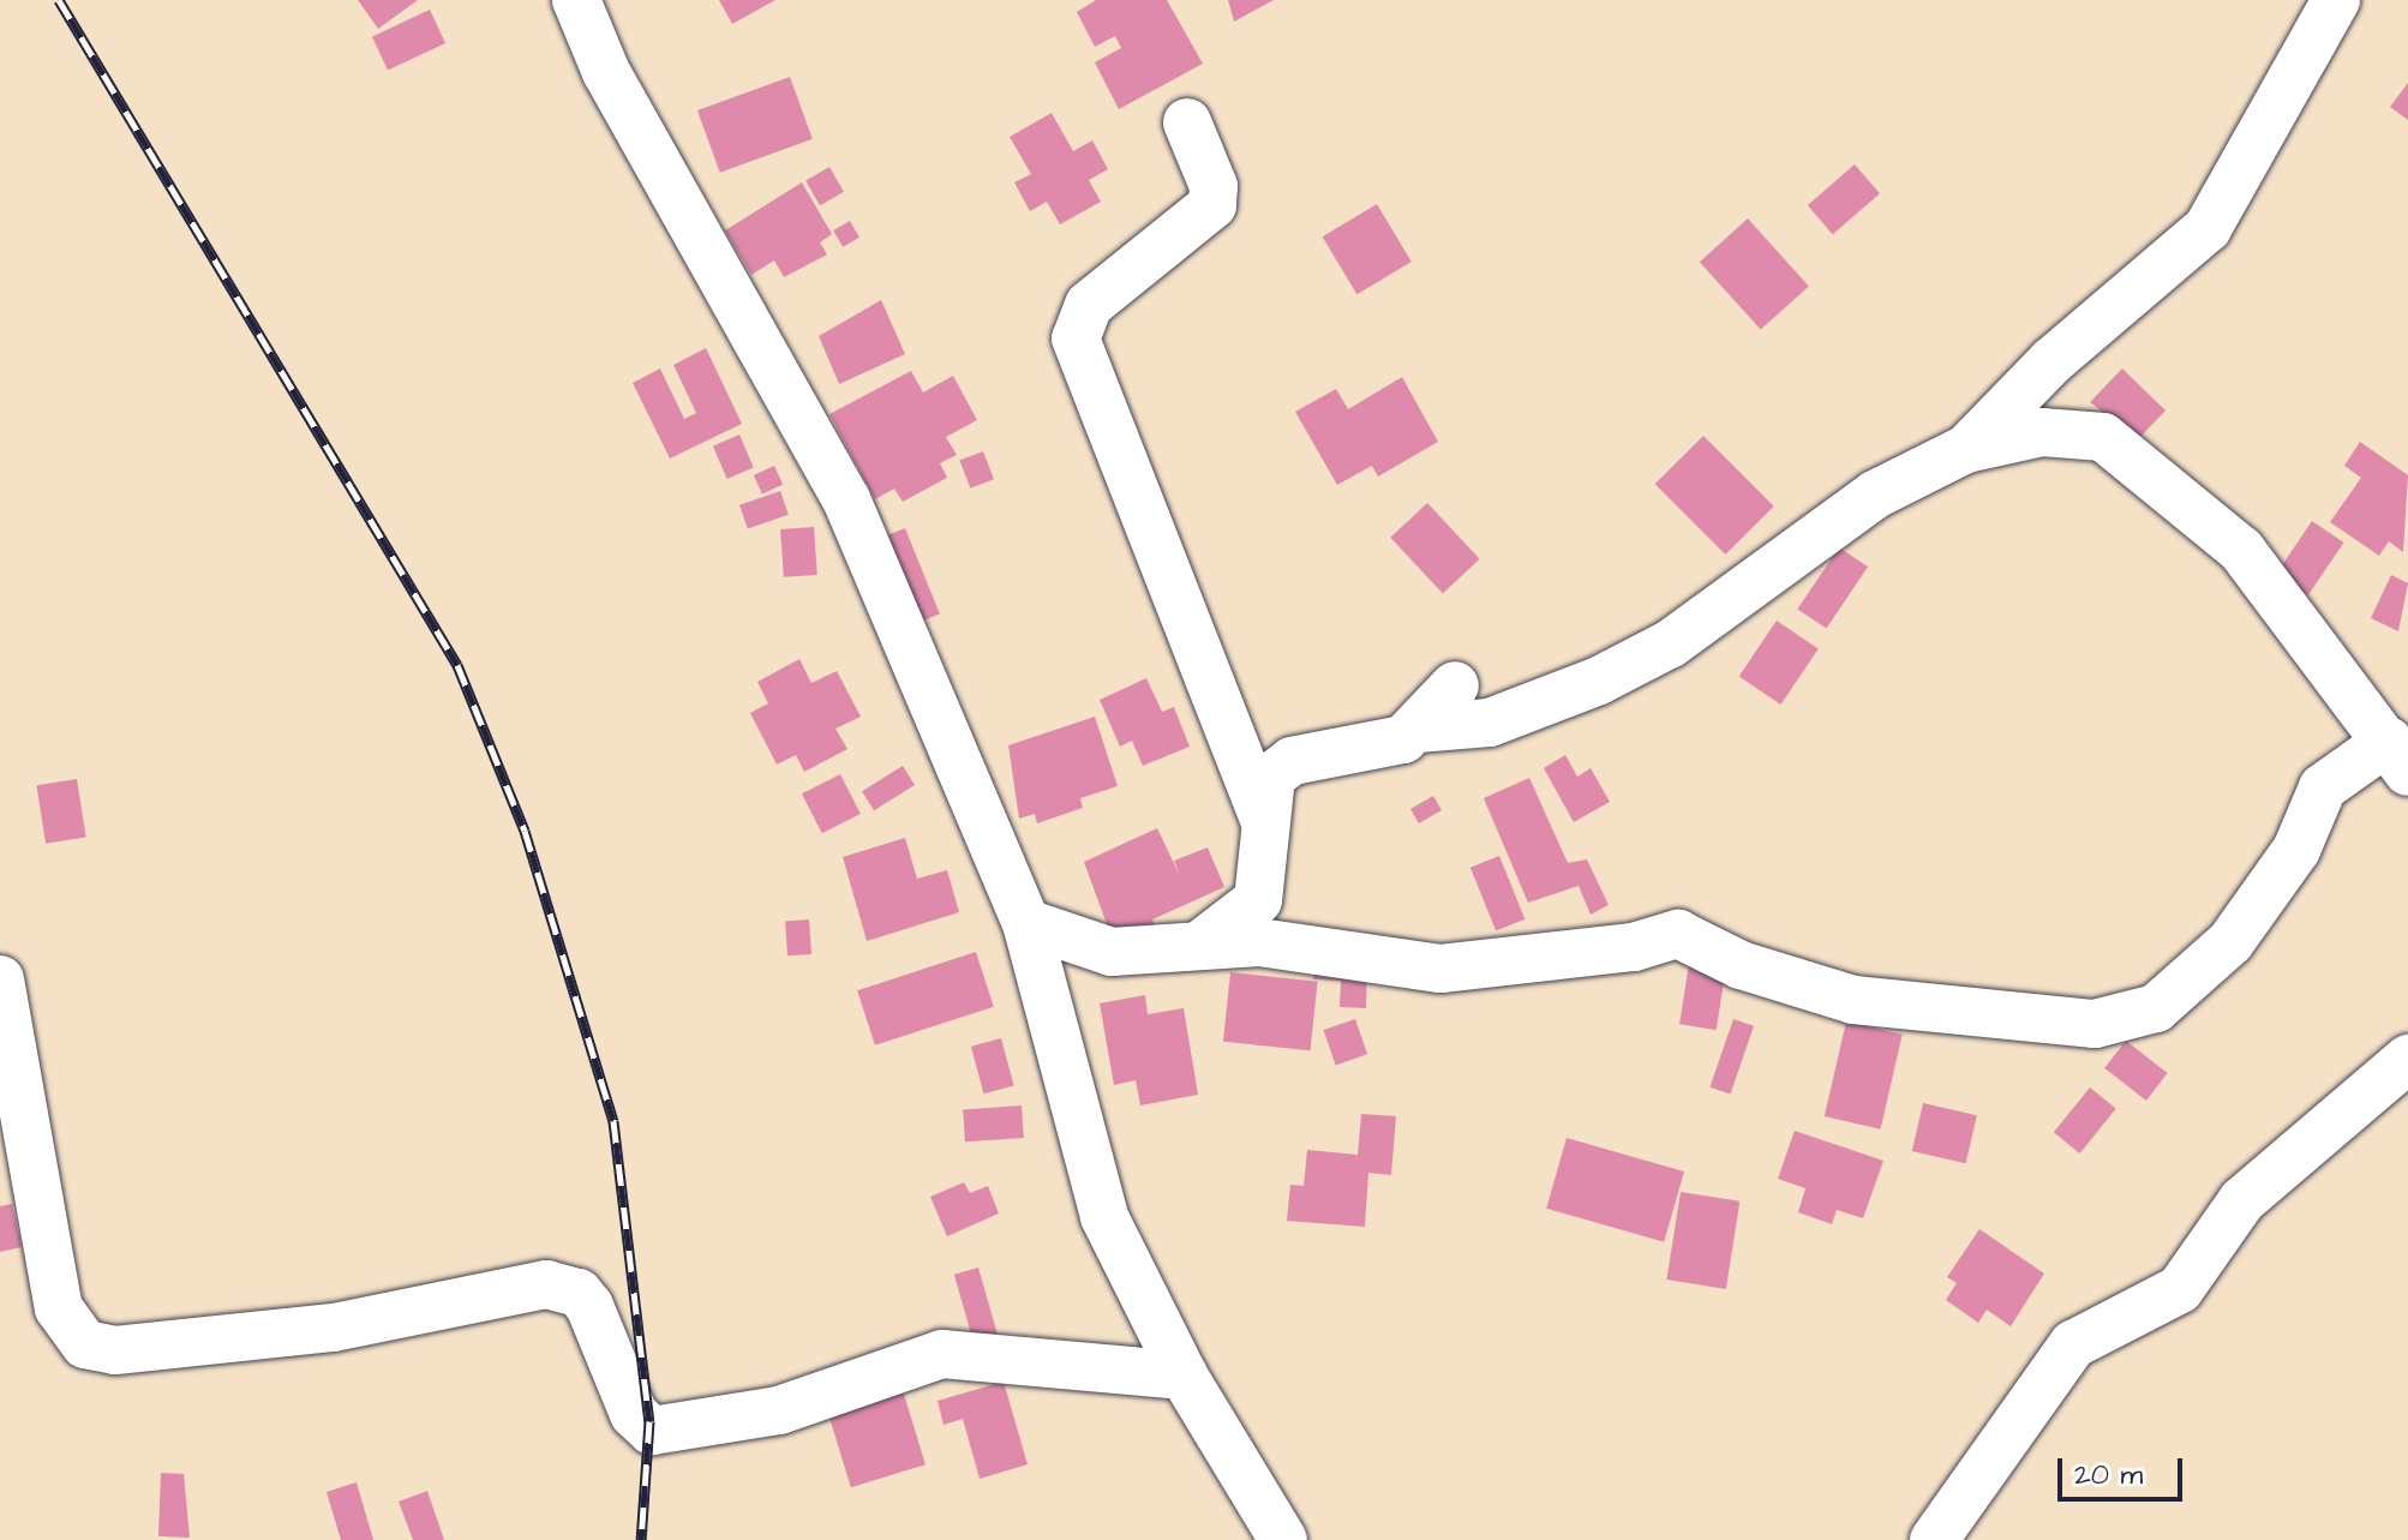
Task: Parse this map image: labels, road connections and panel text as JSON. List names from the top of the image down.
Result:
{
  "scale_bar": "20 m"
}
